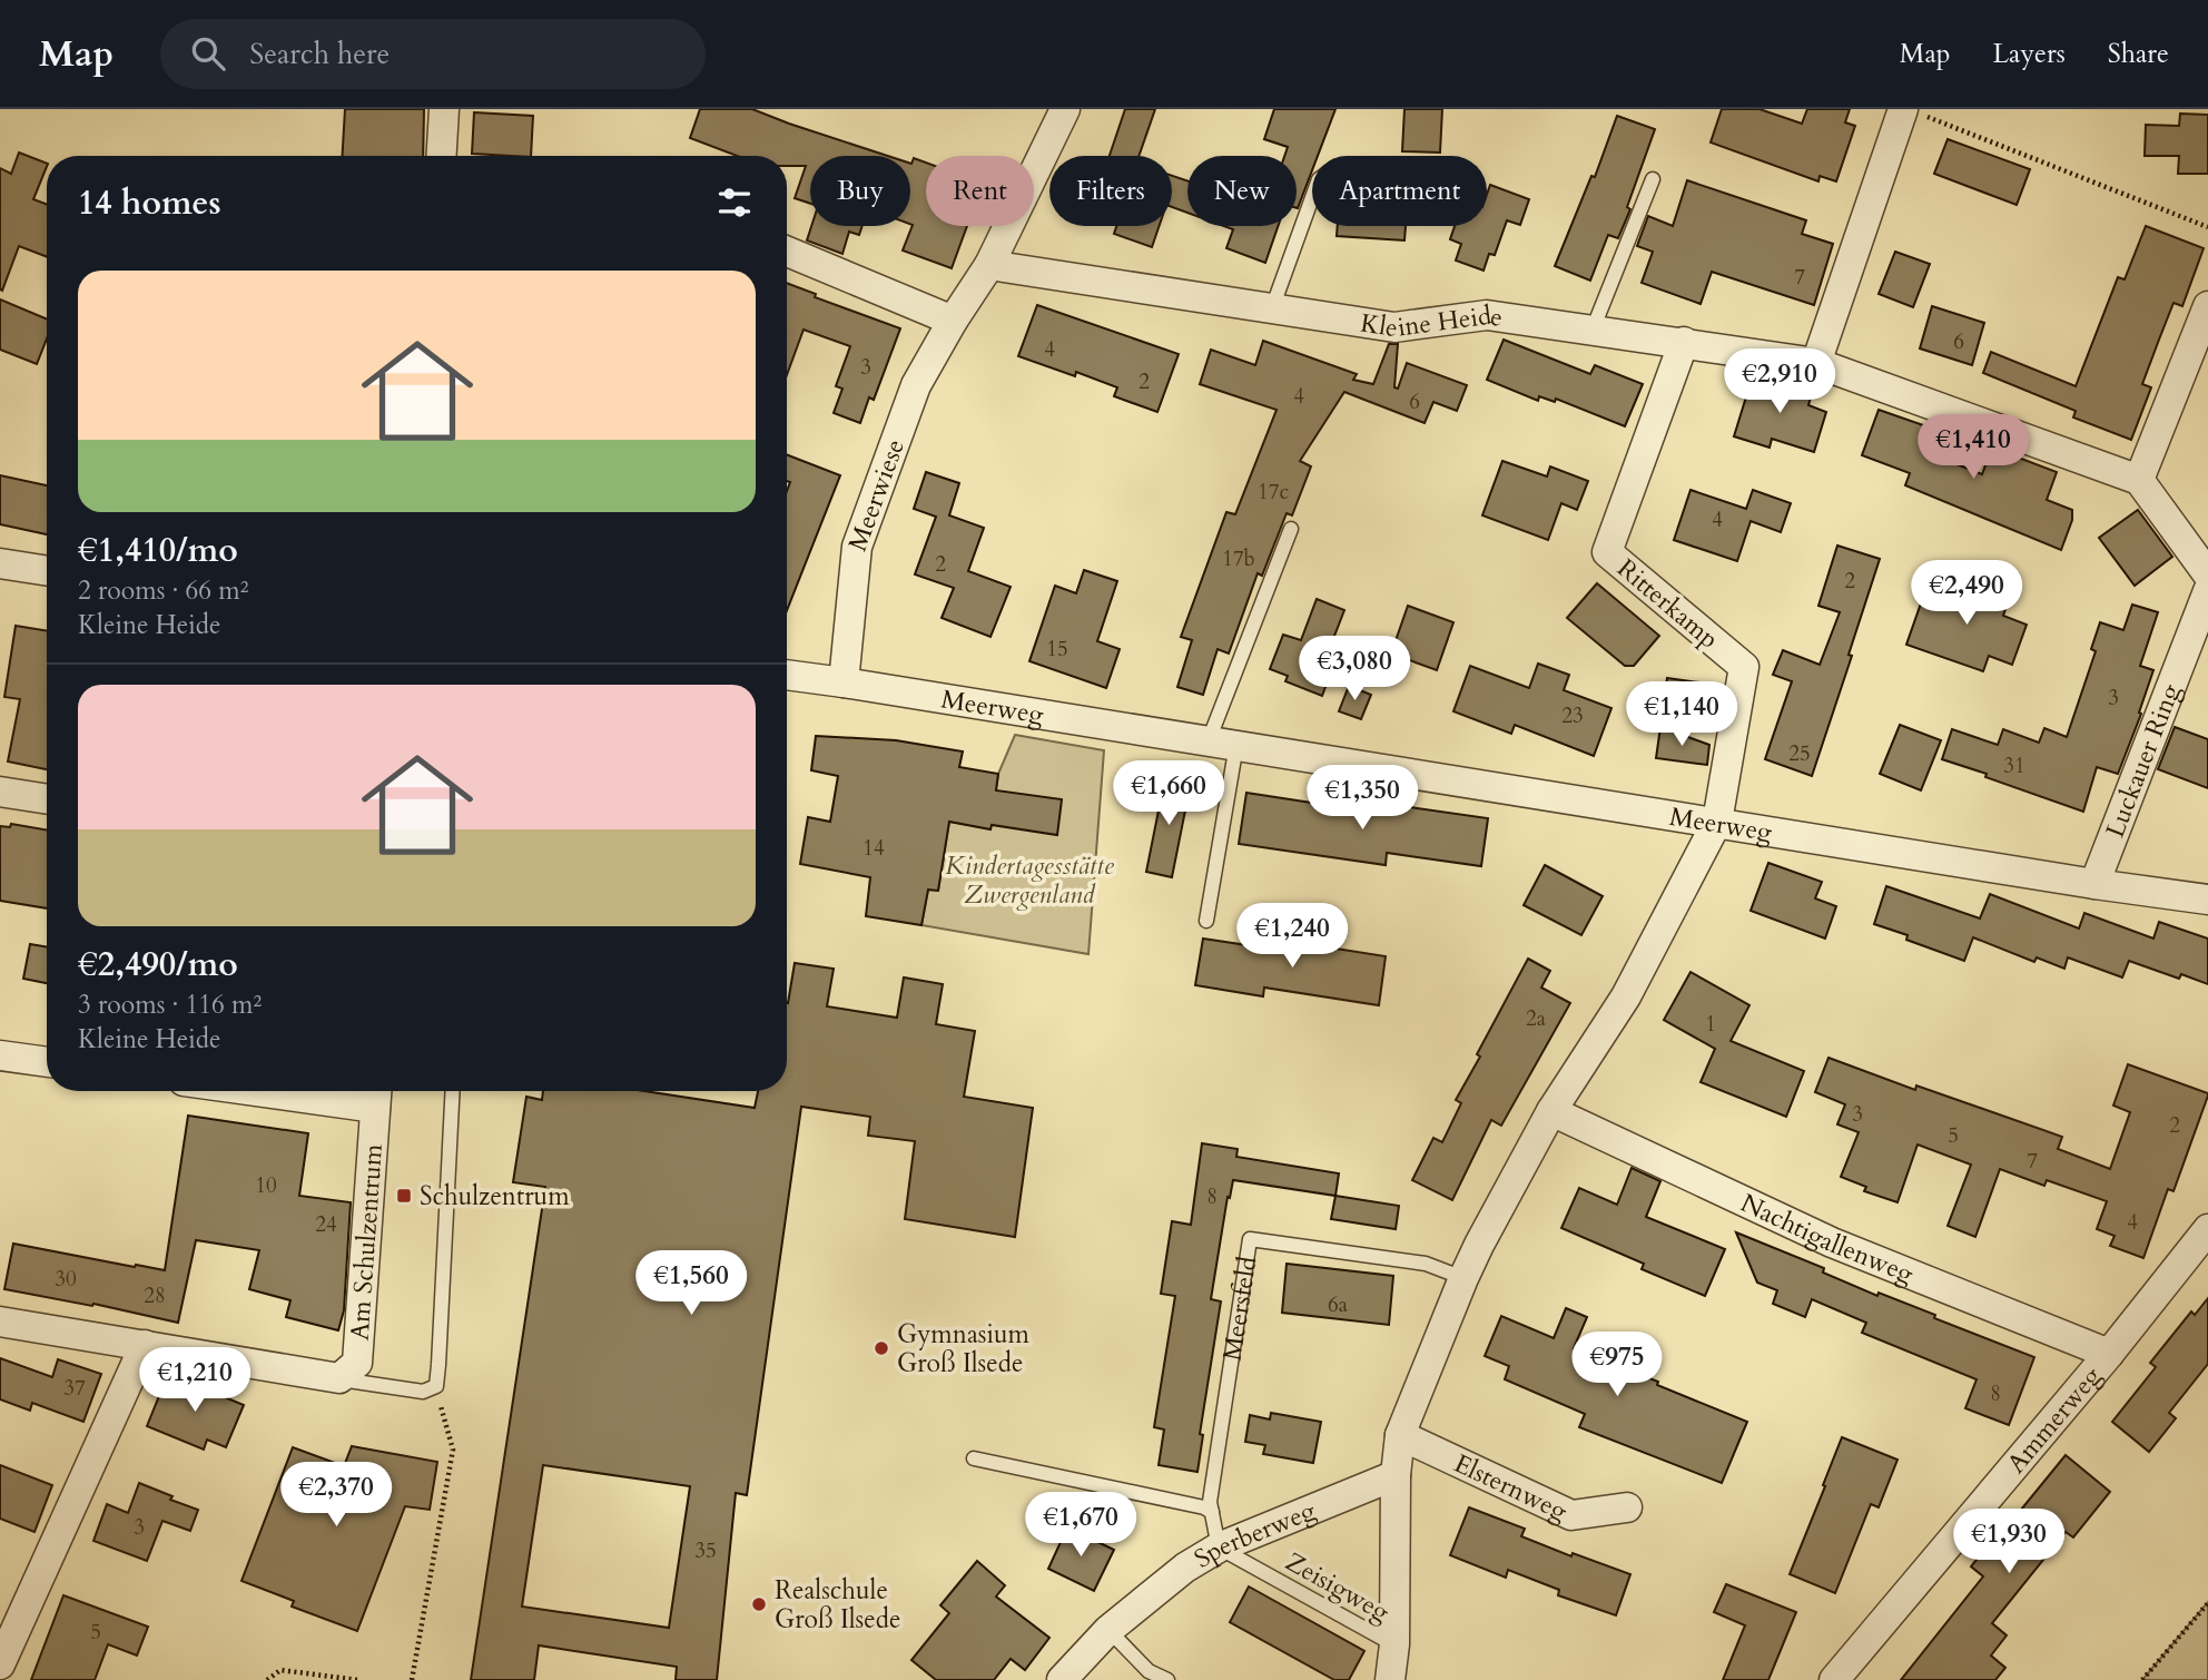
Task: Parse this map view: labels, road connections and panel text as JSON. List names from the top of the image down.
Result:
{
  "streets": {
    "street": [
      "Kleine Heide",
      "Meerwiese",
      "Ritterkamp",
      "Meerweg",
      "Luckauer Ring",
      "Nachtigallenweg",
      "Am Schulzentrum",
      "Ammerweg",
      "Elsternweg",
      "Sperberweg"
    ],
    "lane": ["Meersfeld", "Zeisigweg"]
  },
  "crossings": [
    ["Kleine Heide", "Meerwiese"],
    ["Kleine Heide", "Ritterkamp"],
    ["Meerwiese", "Meerweg"],
    ["Ritterkamp", "Meerweg"],
    ["Meerweg", "Luckauer Ring"],
    ["Nachtigallenweg", "Ammerweg"],
    ["Meersfeld", "Sperberweg"],
    ["Meersfeld", "Zeisigweg"],
    ["Sperberweg", "Zeisigweg"]
  ],
  "parks": ["Kindertagesstätte Zwergenland"],
  "places": {
    "transit": ["Schulzentrum"],
    "other": ["Gymnasium Groß Ilsede", "Realschule Groß Ilsede"]
  },
  "house_numbers": [
    "7",
    "6",
    "4",
    "3",
    "2",
    "4",
    "6",
    "17c",
    "4",
    "17b",
    "2",
    "2",
    "15",
    "3",
    "23",
    "25",
    "31",
    "14",
    "2a",
    "1",
    "3",
    "2",
    "5",
    "7",
    "10",
    "8",
    "4",
    "24",
    "30",
    "28",
    "6a",
    "37",
    "8",
    "3",
    "35",
    "5"
  ],
  "page": {
    "header": "Map",
    "search": "Search here",
    "nav": ["Map", "Layers", "Share"],
    "chip": [
      "Buy",
      "Rent",
      "Filters",
      "New",
      "Apartment"
    ],
    "heading": "14 homes",
    "list": [
      {
        "name": "€1,410/mo",
        "note": "2 rooms · 66 m² · Kleine Heide"
      },
      {
        "name": "€2,490/mo",
        "note": "3 rooms · 116 m² · Kleine Heide"
      }
    ],
    "price": [
      "€2,910",
      "€1,410",
      "€2,490",
      "€3,080",
      "€1,140",
      "€1,660",
      "€1,350",
      "€1,240",
      "€1,560",
      "€975",
      "€1,210",
      "€2,370",
      "€1,670",
      "€1,930"
    ]
  }
}
